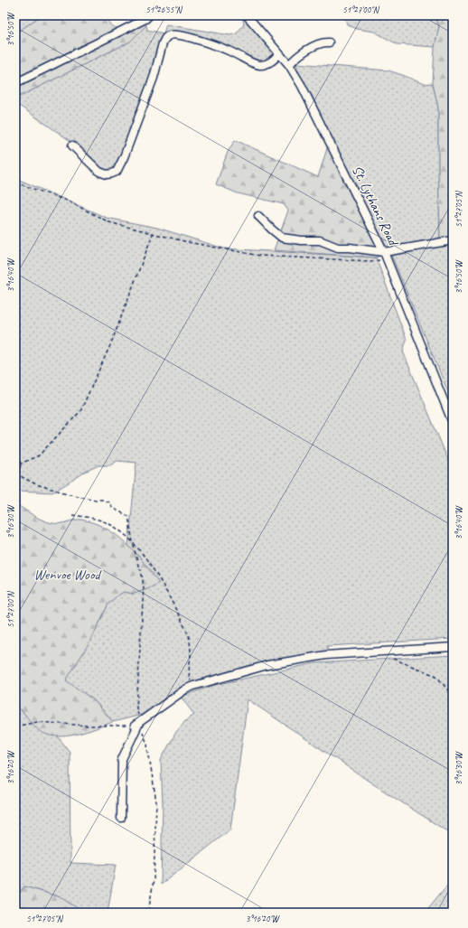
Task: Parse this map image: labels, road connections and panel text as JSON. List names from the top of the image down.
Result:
{
  "streets": {
    "street": ["St. Lythans Road"]
  },
  "parks": ["Wenvoe Wood"],
  "coordinates": [
    "51°26'55\"N",
    "51°27'00\"N",
    "3°16'50\"W",
    "51°27'05\"N",
    "3°16'40\"W",
    "3°16'30\"W",
    "3°16'20\"W"
  ]
}
